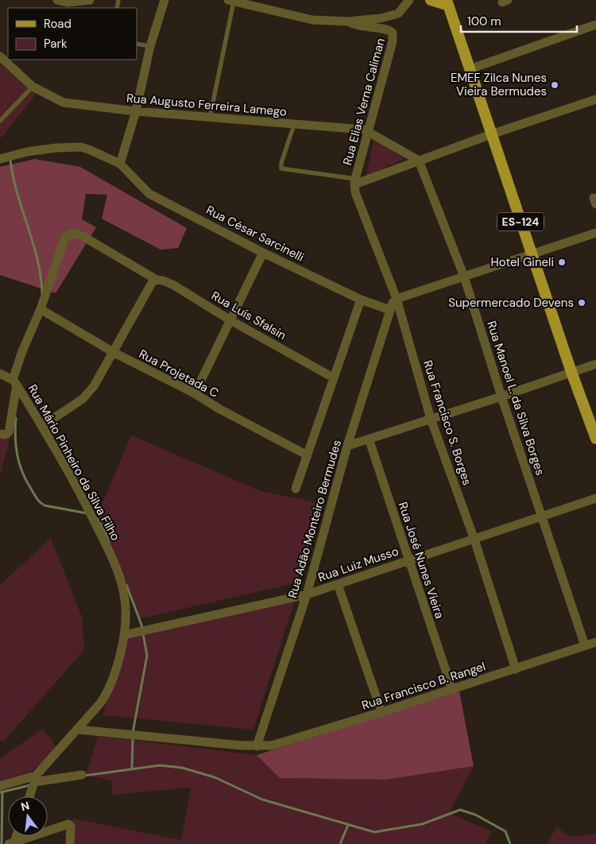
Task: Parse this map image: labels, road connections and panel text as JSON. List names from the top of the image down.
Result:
{
  "streets": {
    "main road": ["ES-124"],
    "street": [
      "Rua Elias Verna Caliman",
      "Rua Augusto Ferreira Lamego",
      "Rua César Sarcinelli",
      "Rua Luís Sfalsin",
      "Rua Projetada C",
      "Rua Manoel L. da Silva Borges",
      "Rua Francisco S. Borges",
      "Rua Mário Pinheiro da Silva Filho",
      "Rua Adão Monteiro Bermudes",
      "Rua José Nunes Vieira",
      "Rua Luiz Musso",
      "Rua Francisco B. Rangel"
    ]
  },
  "crossings": [
    ["Rua Elias Verna Caliman", "Rua Augusto Ferreira Lamego"],
    ["Rua Elias Verna Caliman", "Rua Francisco S. Borges"],
    ["Rua Augusto Ferreira Lamego", "Rua Manoel L. da Silva Borges"],
    ["Rua César Sarcinelli", "Rua Adão Monteiro Bermudes"],
    ["Rua Luís Sfalsin", "Rua Projetada C"],
    ["Rua Luís Sfalsin", "Rua Adão Monteiro Bermudes"],
    ["Rua Projetada C", "Rua Adão Monteiro Bermudes"],
    ["Rua Manoel L. da Silva Borges", "Rua Luiz Musso"],
    ["Rua Manoel L. da Silva Borges", "Rua Francisco B. Rangel"],
    ["Rua Francisco S. Borges", "Rua Adão Monteiro Bermudes"],
    ["Rua Francisco S. Borges", "Rua Luiz Musso"],
    ["Rua Francisco S. Borges", "Rua Francisco B. Rangel"],
    ["Rua Mário Pinheiro da Silva Filho", "Rua Luiz Musso"],
    ["Rua Mário Pinheiro da Silva Filho", "Rua Francisco B. Rangel"],
    ["Rua Adão Monteiro Bermudes", "Rua Luiz Musso"],
    ["Rua Adão Monteiro Bermudes", "Rua Francisco B. Rangel"],
    ["Rua José Nunes Vieira", "Rua Luiz Musso"],
    ["Rua José Nunes Vieira", "Rua Francisco B. Rangel"]
  ],
  "places": ["EMEF Zilca Nunes Vieira Bermudes", "Hotel Gineli", "Supermercado Devens"],
  "legend": ["Road", "Park"],
  "scale_bar": "100 m",
  "north": "top"
}
